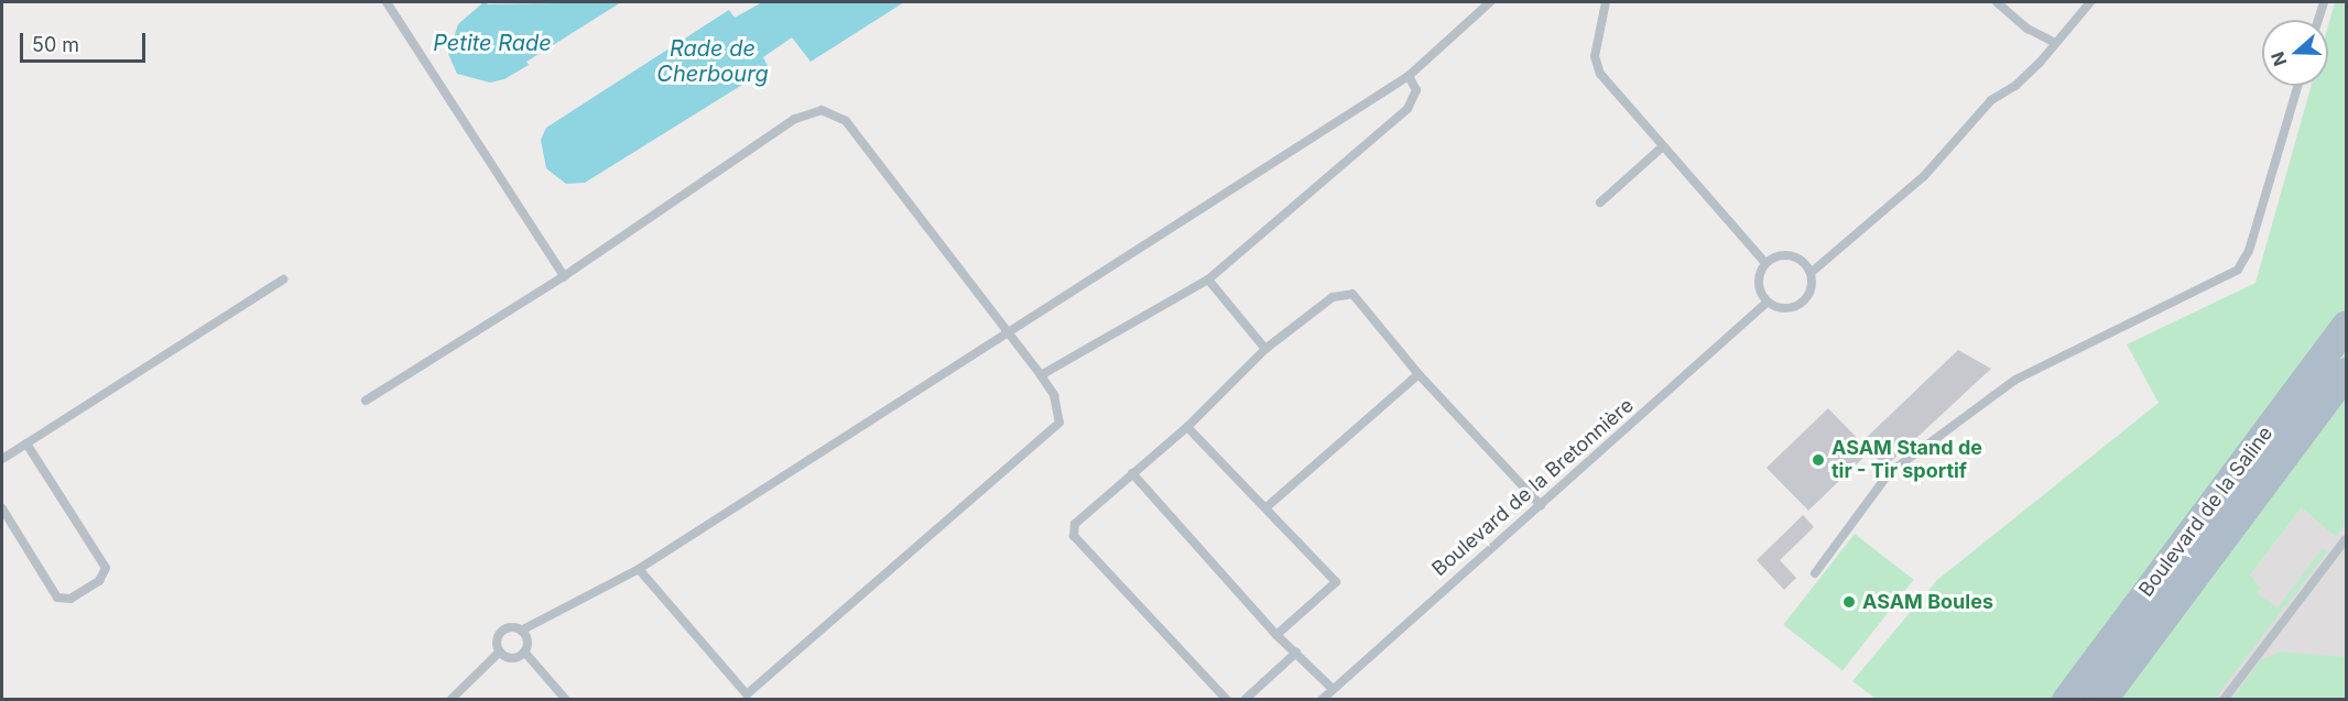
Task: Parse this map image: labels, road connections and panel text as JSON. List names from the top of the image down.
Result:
{
  "streets": {
    "main road": ["Boulevard de la Saline"],
    "lane": ["Boulevard de la Bretonnière"]
  },
  "water": ["Petite Rade", "Rade de Cherbourg"],
  "places": ["ASAM Stand de tir - Tir sportif", "ASAM Boules"],
  "scale_bar": "50 m",
  "north": "left"
}
